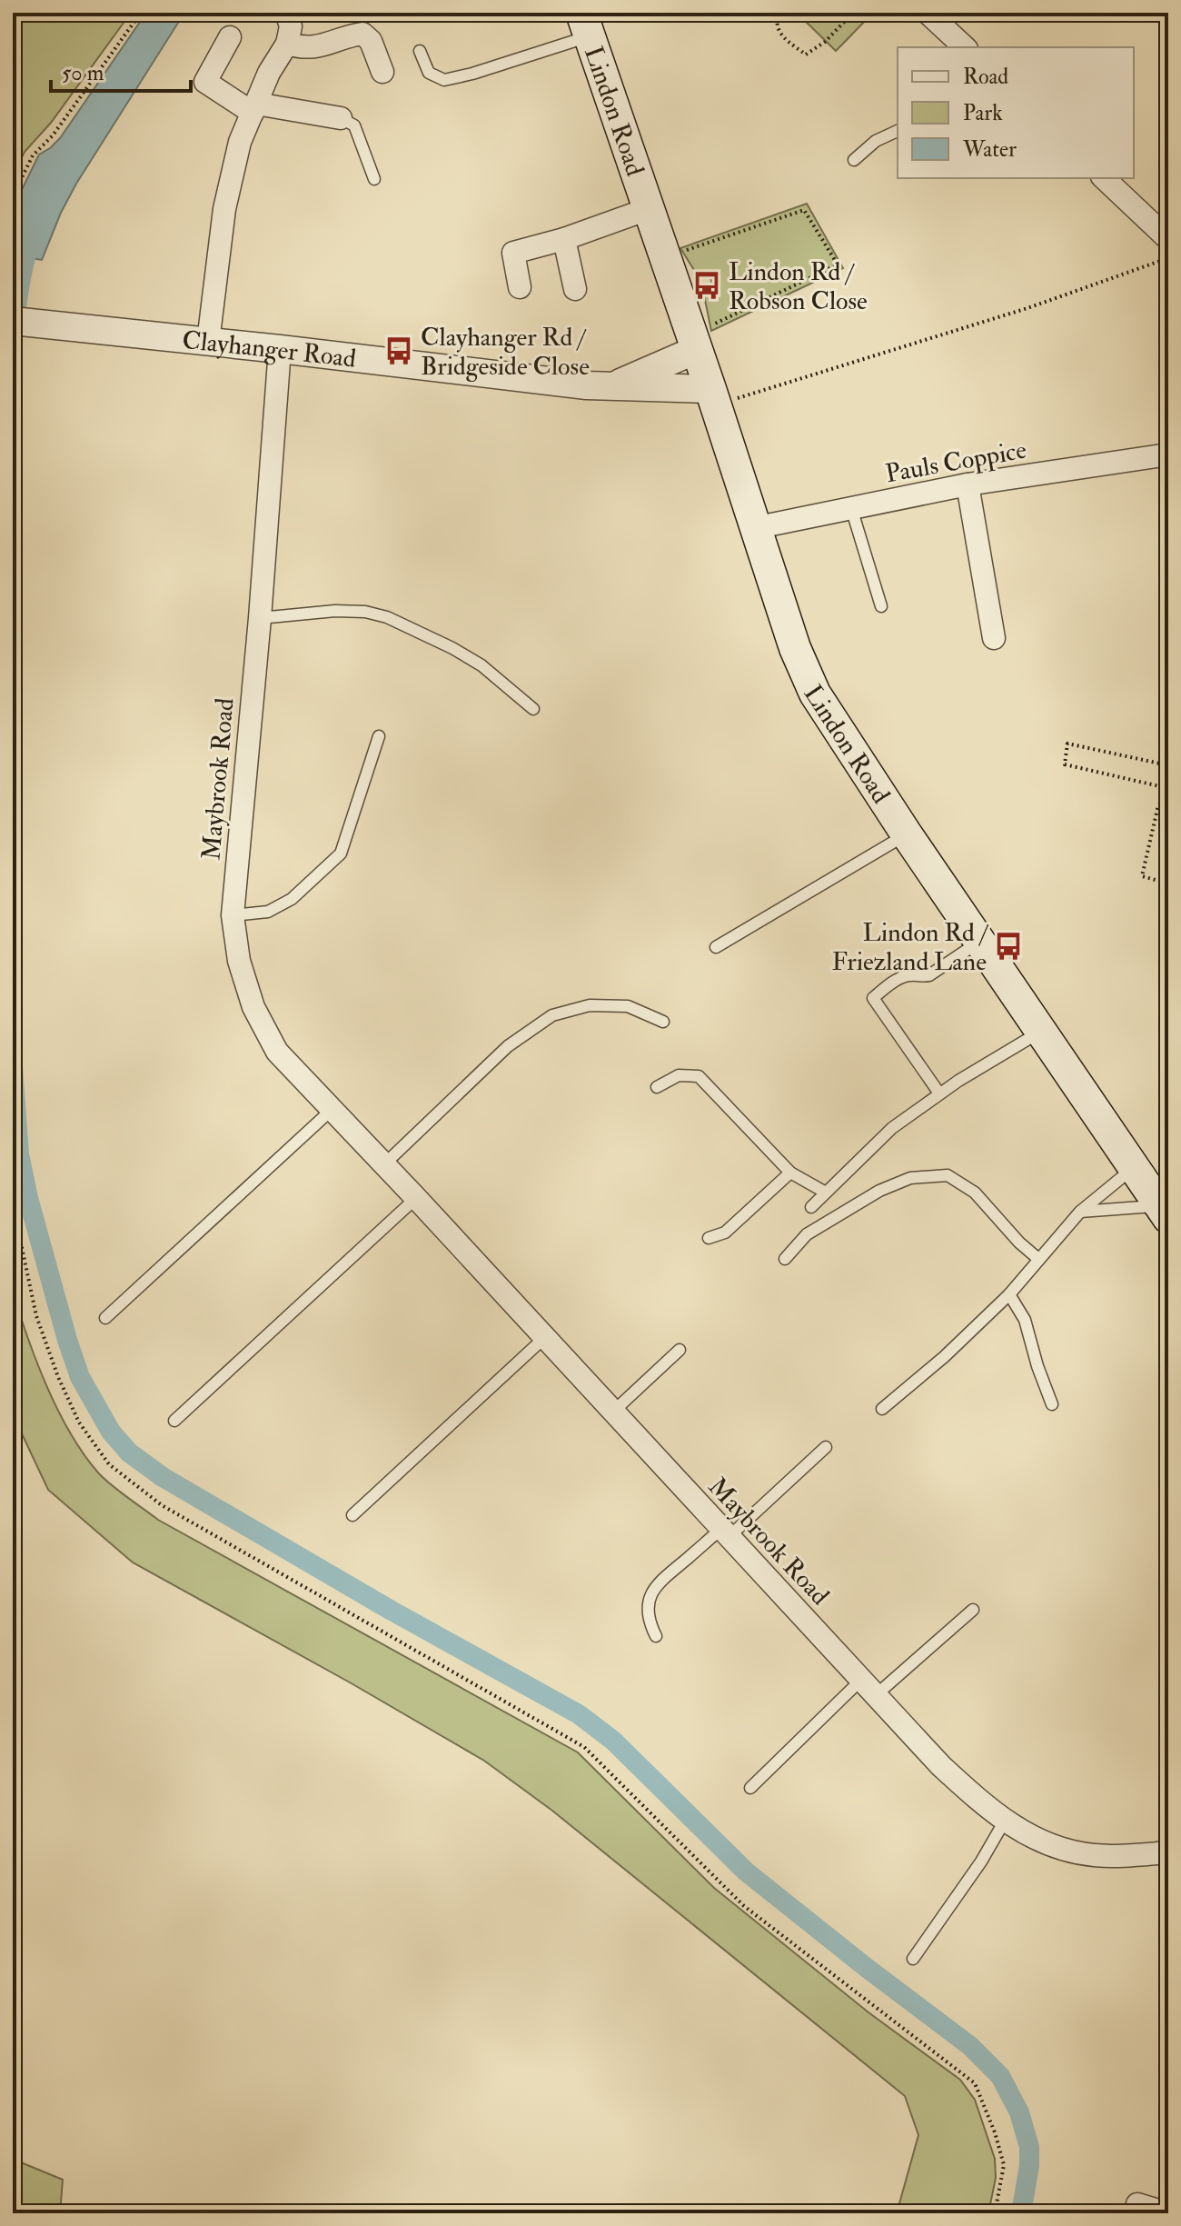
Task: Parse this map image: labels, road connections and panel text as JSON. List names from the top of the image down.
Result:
{
  "streets": {
    "main road": ["Lindon Road"],
    "street": ["Clayhanger Road", "Pauls Coppice", "Maybrook Road"]
  },
  "crossings": [
    ["Lindon Road", "Clayhanger Road"],
    ["Lindon Road", "Pauls Coppice"],
    ["Clayhanger Road", "Maybrook Road"]
  ],
  "places": {
    "bus stop": ["Lindon Rd / Robson Close", "Clayhanger Rd / Bridgeside Close", "Lindon Rd / Friezland Lane"]
  },
  "legend": ["Road", "Park", "Water"],
  "scale_bar": "50 m"
}
